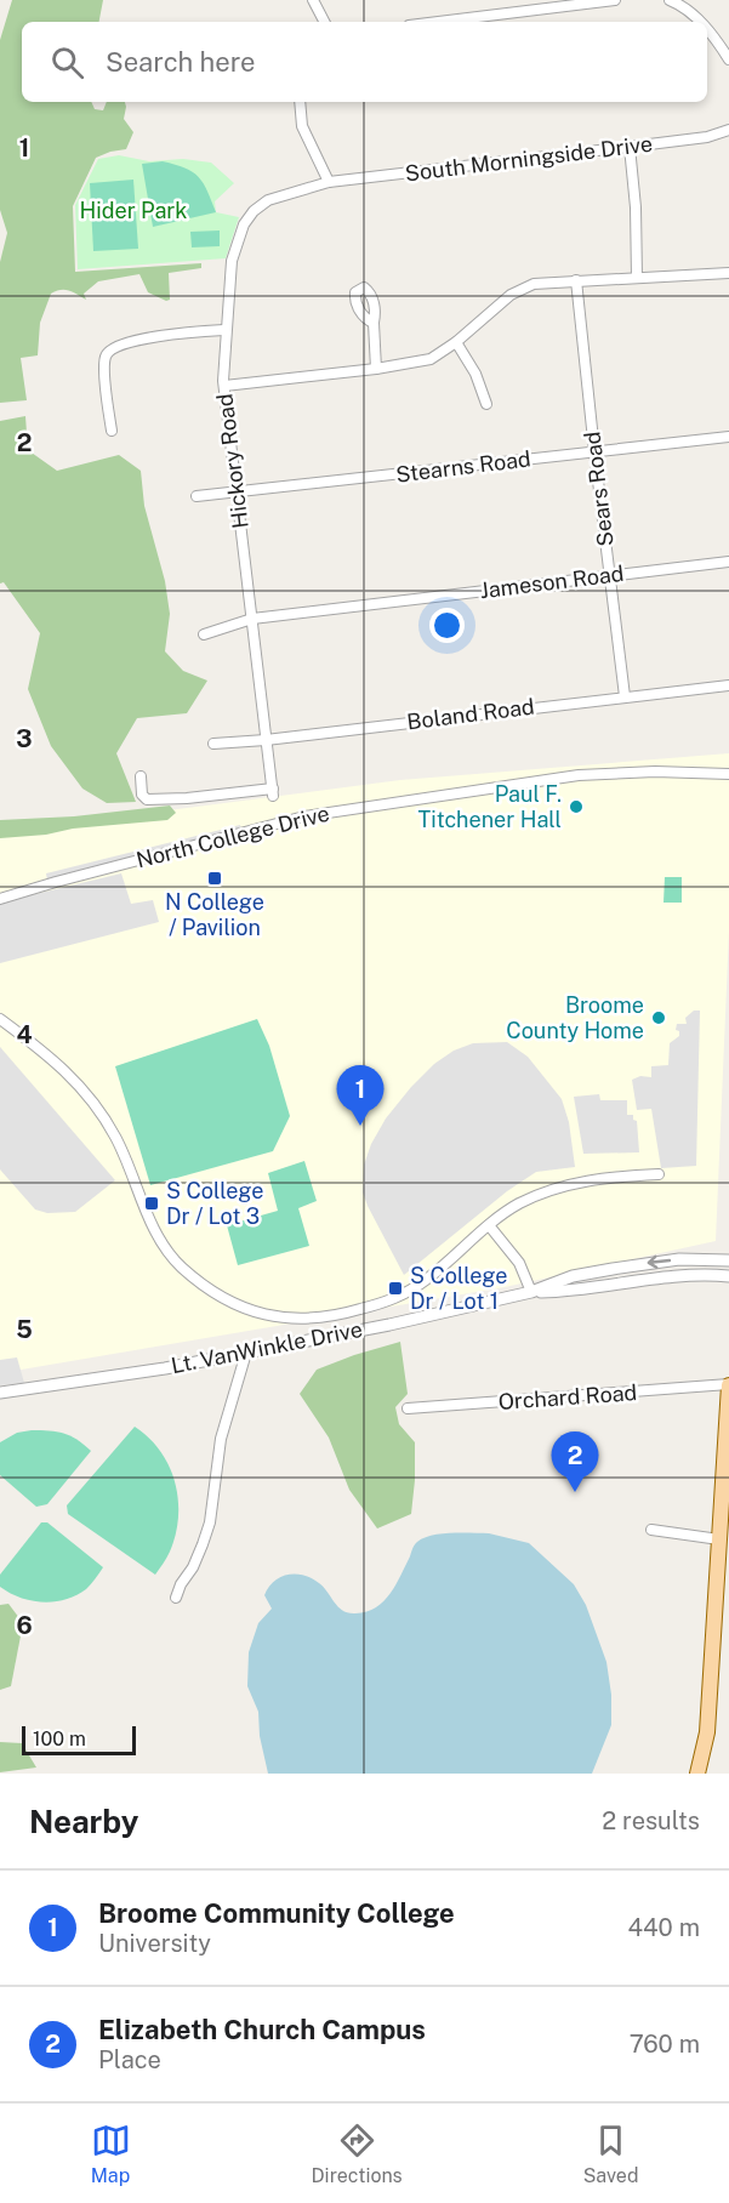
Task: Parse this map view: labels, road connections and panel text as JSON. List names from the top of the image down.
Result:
{
  "streets": {
    "street": [
      "South Morningside Drive",
      "Hickory Road",
      "Stearns Road",
      "Sears Road",
      "Jameson Road",
      "Boland Road",
      "North College Drive",
      "Lt. VanWinkle Drive",
      "Orchard Road"
    ]
  },
  "crossings": [
    ["South Morningside Drive", "Hickory Road"],
    ["Hickory Road", "Stearns Road"],
    ["Hickory Road", "Jameson Road"],
    ["Hickory Road", "Boland Road"],
    ["Stearns Road", "Sears Road"],
    ["Sears Road", "Jameson Road"],
    ["Sears Road", "Boland Road"]
  ],
  "parks": ["Hider Park"],
  "places": {
    "other": ["Paul F. Titchener Hall", "Broome County Home"],
    "transit": ["N College / Pavilion", "S College Dr / Lot 3", "S College Dr / Lot 1"]
  },
  "scale_bar": "100 m",
  "page": {
    "search": "Search here",
    "pins": ["1", "2"],
    "scale": "100 m",
    "heading": ["Nearby", "2 results"],
    "list": [
      {
        "mark": "1",
        "name": "Broome Community College",
        "note": "University",
        "value": "440 m"
      },
      {
        "mark": "2",
        "name": "Elizabeth Church Campus",
        "note": "Place",
        "value": "760 m"
      }
    ],
    "nav": ["Map", "Directions", "Saved"]
  },
  "grid": {
    "rows": [
      "1",
      "2",
      "3",
      "4",
      "5",
      "6"
    ]
  }
}
